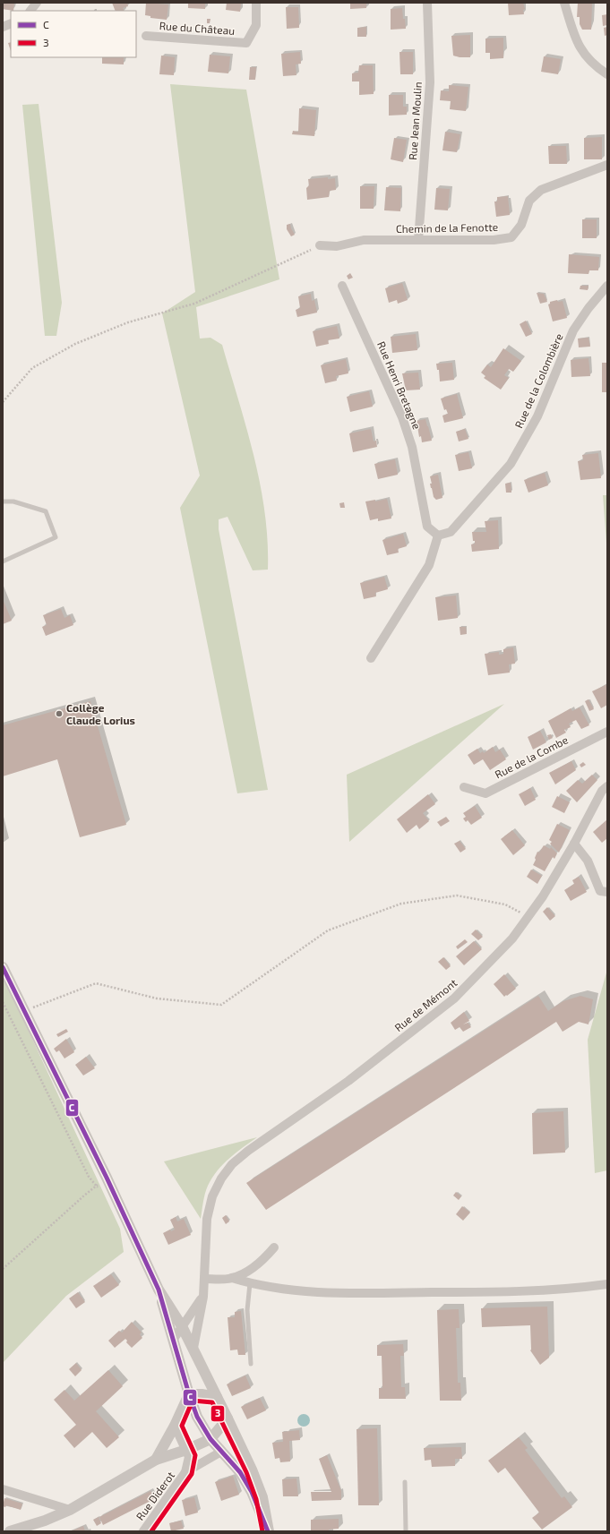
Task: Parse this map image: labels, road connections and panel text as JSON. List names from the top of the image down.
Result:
{
  "streets": {
    "street": [
      "Rue du Château",
      "Rue Jean Moulin",
      "Chemin de la Fenotte",
      "Rue de la Colombière",
      "Rue Henri Bretagne",
      "Rue de la Combe",
      "Rue de Mémont",
      "Rue Diderot"
    ]
  },
  "crossings": [
    ["Rue Jean Moulin", "Chemin de la Fenotte"],
    ["Rue de la Colombière", "Rue Henri Bretagne"]
  ],
  "places": ["Collège Claude Lorius"],
  "lines": ["transit line C", "transit line 3"],
  "legend": ["C", "3"]
}
